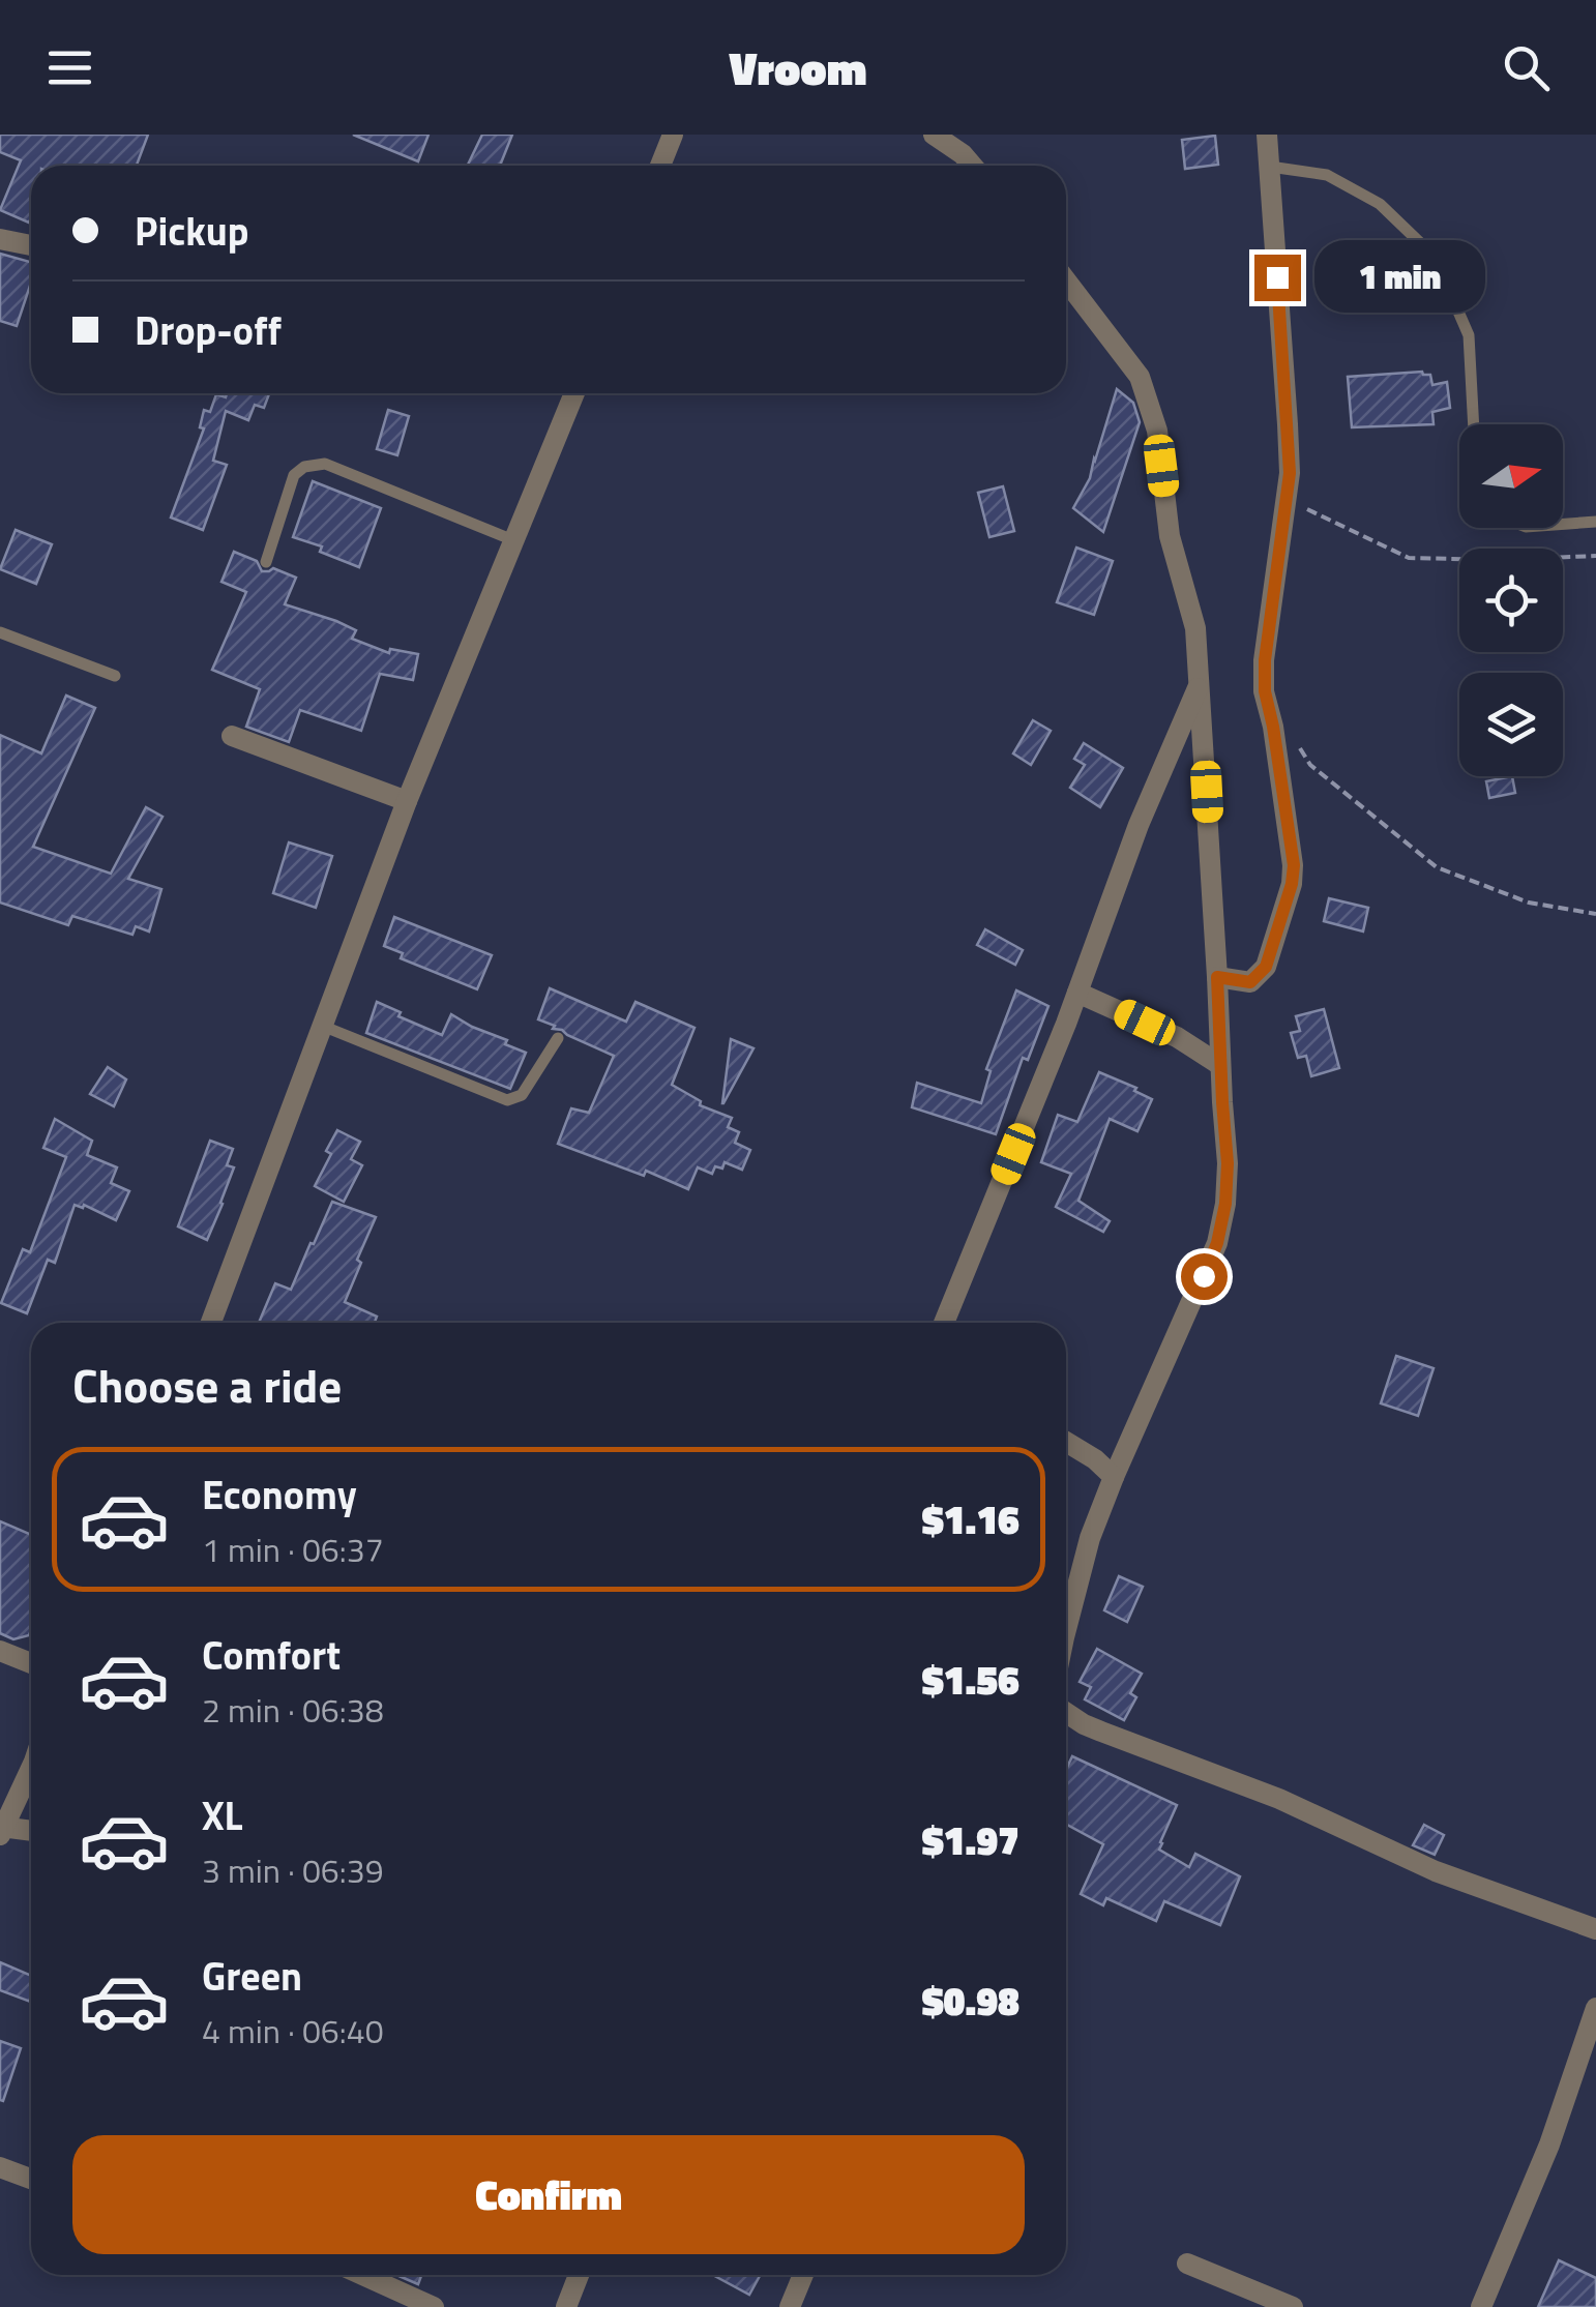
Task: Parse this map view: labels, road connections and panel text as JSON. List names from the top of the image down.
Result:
{
  "north": "right",
  "page": {
    "header": "Vroom",
    "banner": ["Pickup", "Drop-off"],
    "bubble": "1 min",
    "heading": "Choose a ride",
    "list": [
      {
        "name": "Economy",
        "note": "1 min · 06:37",
        "value": "$1.16"
      },
      {
        "name": "Comfort",
        "note": "2 min · 06:38",
        "value": "$1.56"
      },
      {
        "name": "XL",
        "note": "3 min · 06:39",
        "value": "$1.97"
      },
      {
        "name": "Green",
        "note": "4 min · 06:40",
        "value": "$0.98"
      }
    ],
    "buttons": "Confirm"
  }
}
